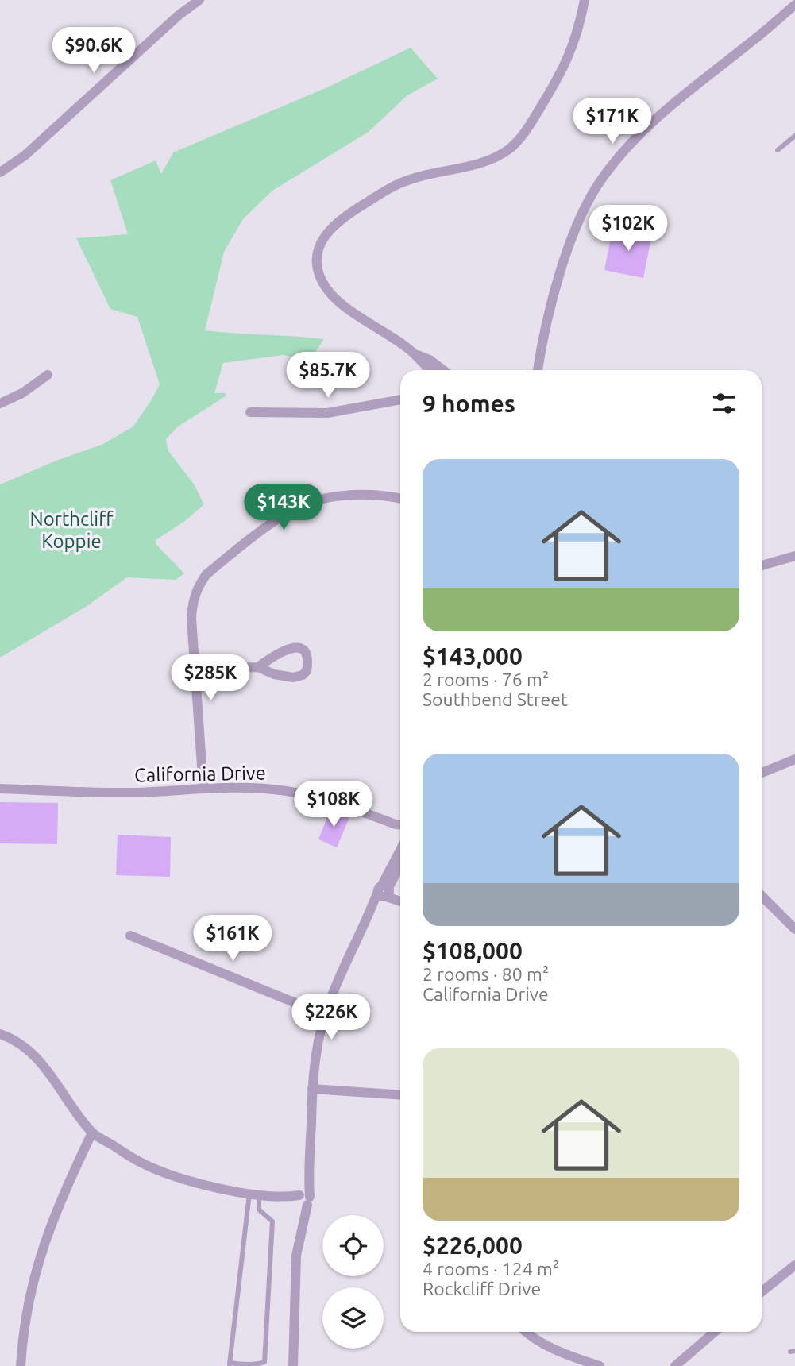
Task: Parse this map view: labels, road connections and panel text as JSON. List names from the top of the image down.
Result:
{
  "streets": {
    "street": ["California Drive"]
  },
  "parks": ["Northcliff Koppie"],
  "page": {
    "price": [
      "$90.6K",
      "$171K",
      "$102K",
      "$85.7K",
      "$143K",
      "$285K",
      "$108K",
      "$161K",
      "$226K"
    ],
    "heading": "9 homes",
    "list": [
      {
        "name": "$143,000",
        "note": "2 rooms · 76 m² · Southbend Street"
      },
      {
        "name": "$108,000",
        "note": "2 rooms · 80 m² · California Drive"
      },
      {
        "name": "$226,000",
        "note": "4 rooms · 124 m² · Rockcliff Drive"
      }
    ]
  }
}
